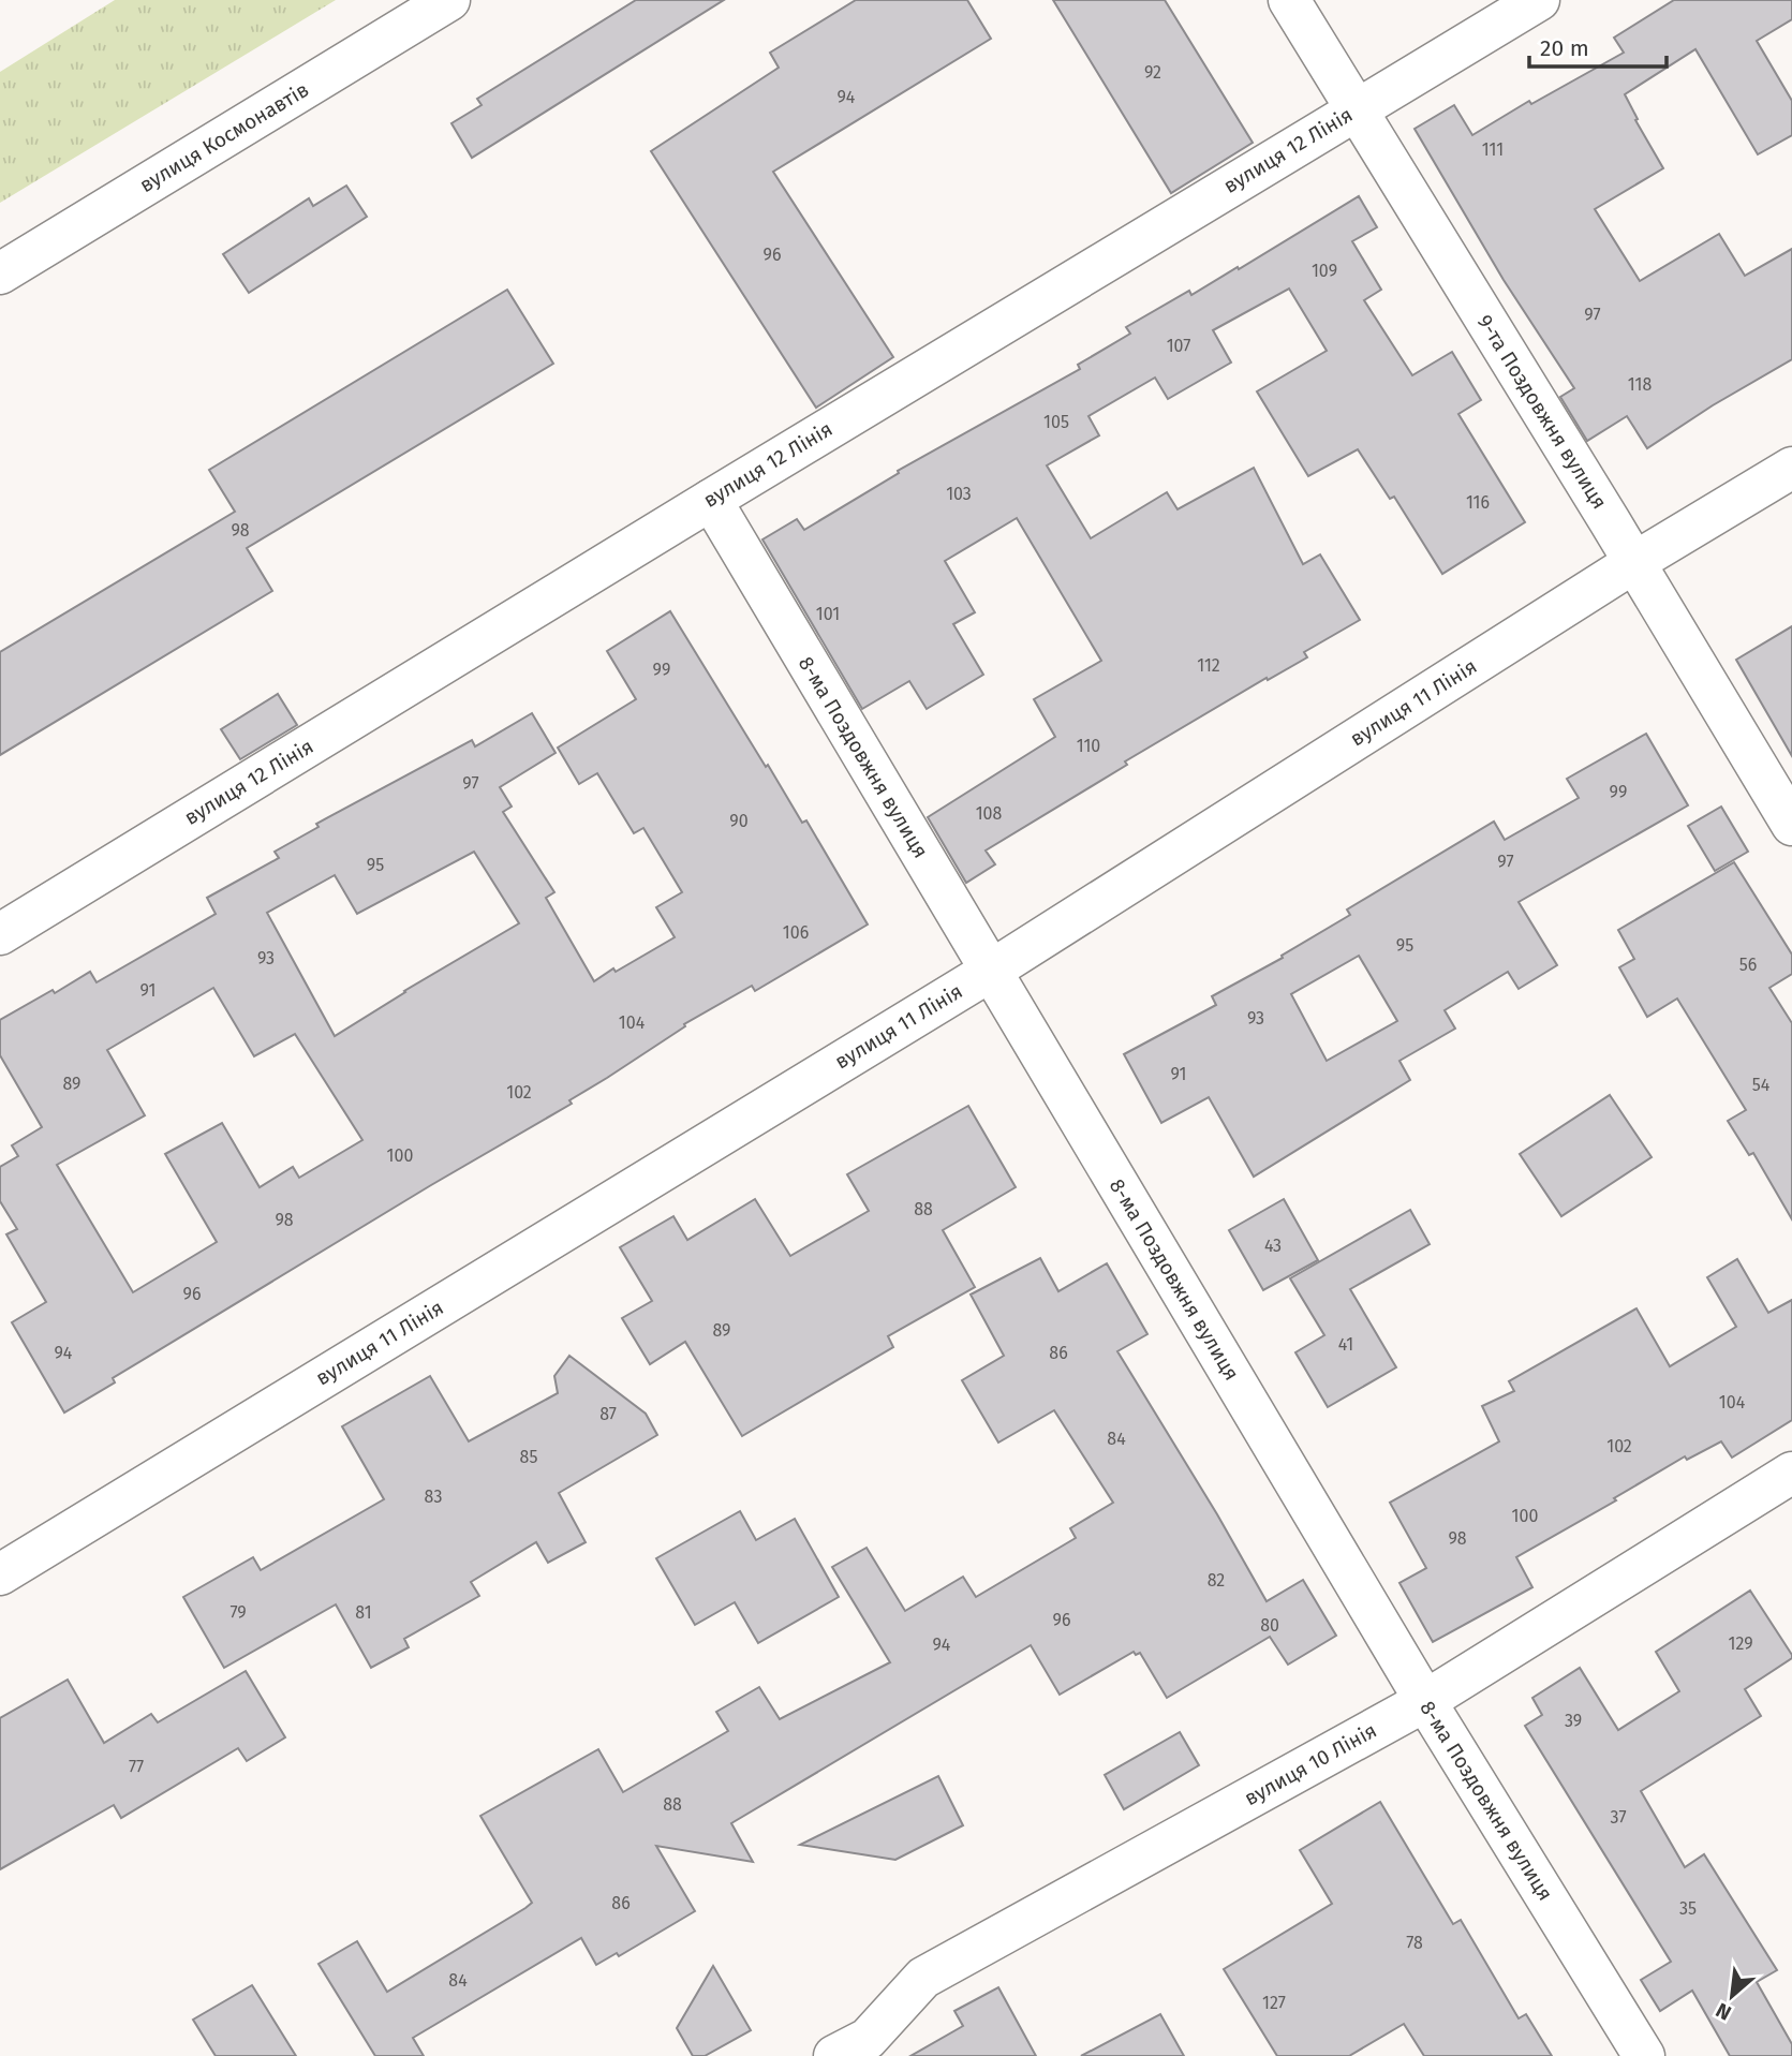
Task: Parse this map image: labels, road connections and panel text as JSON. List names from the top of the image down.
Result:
{
  "streets": {
    "street": [
      "вулиця Космонавтів",
      "вулиця 12 Лінія",
      "9-та Поздовжня вулиця",
      "вулиця 11 Лінія",
      "8-ма Поздовжня вулиця",
      "вулиця 10 Лінія"
    ]
  },
  "crossings": [
    ["вулиця 12 Лінія", "9-та Поздовжня вулиця"],
    ["вулиця 12 Лінія", "8-ма Поздовжня вулиця"],
    ["9-та Поздовжня вулиця", "вулиця 11 Лінія"],
    ["вулиця 11 Лінія", "8-ма Поздовжня вулиця"],
    ["8-ма Поздовжня вулиця", "вулиця 10 Лінія"]
  ],
  "house_numbers": [
    "92",
    "94",
    "111",
    "96",
    "109",
    "97",
    "107",
    "118",
    "105",
    "103",
    "116",
    "98",
    "101",
    "112",
    "99",
    "110",
    "97",
    "99",
    "108",
    "90",
    "97",
    "95",
    "106",
    "95",
    "93",
    "56",
    "91",
    "93",
    "104",
    "91",
    "89",
    "54",
    "102",
    "100",
    "88",
    "98",
    "43",
    "96",
    "89",
    "41",
    "94",
    "86",
    "104",
    "87",
    "84",
    "102",
    "85",
    "83",
    "100",
    "98",
    "82",
    "79",
    "81",
    "96",
    "80",
    "129",
    "94",
    "39",
    "77",
    "88",
    "37",
    "86",
    "35",
    "78",
    "84",
    "127"
  ],
  "scale_bar": "20 m",
  "north": "bottom left"
}
